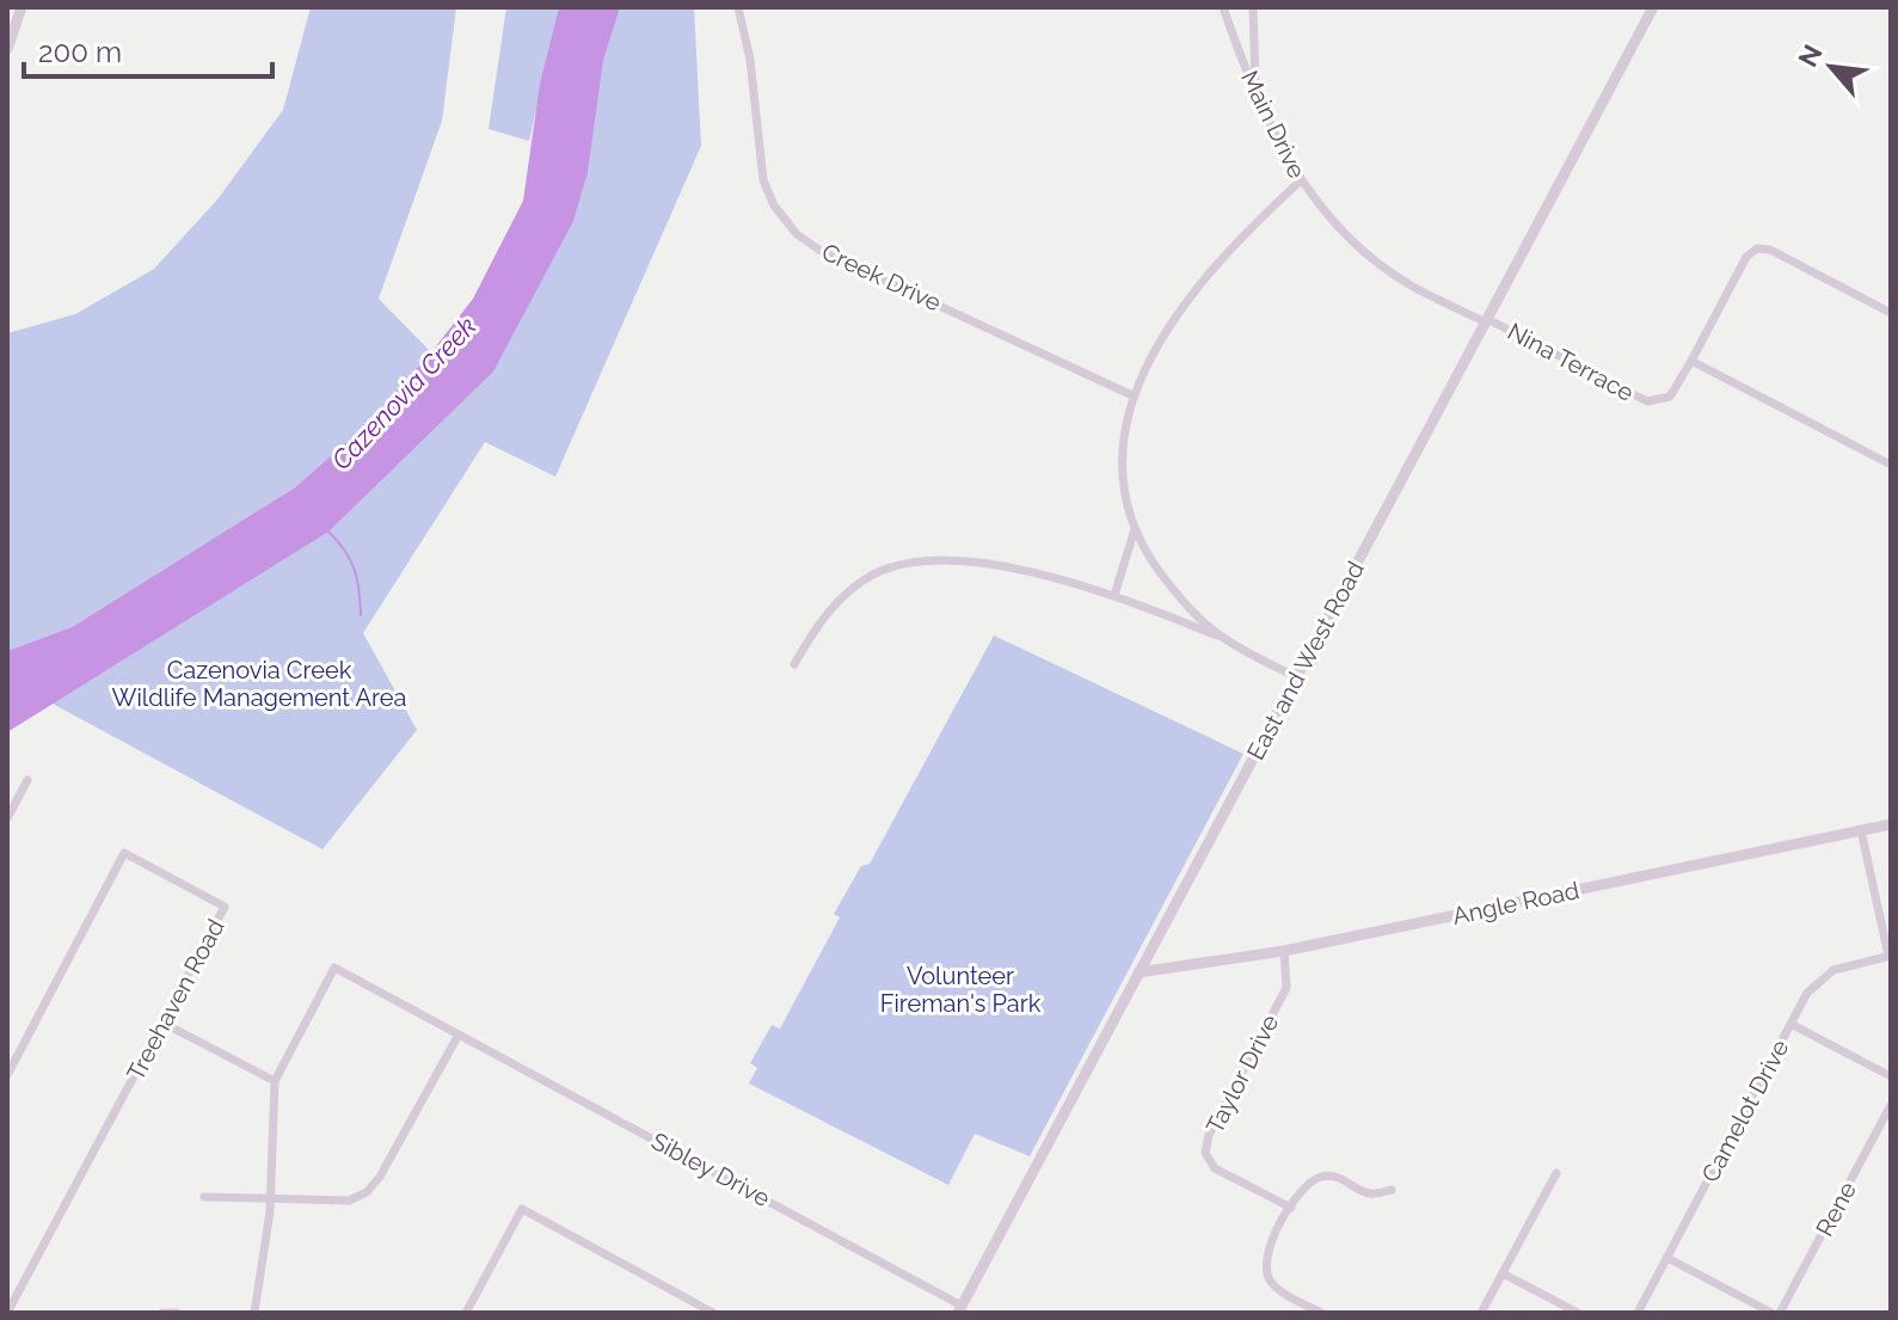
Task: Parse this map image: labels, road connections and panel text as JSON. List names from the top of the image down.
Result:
{
  "streets": {
    "street": [
      "Main Drive",
      "Creek Drive",
      "Nina Terrace",
      "East and West Road",
      "Angle Road",
      "Treehaven Road",
      "Taylor Drive",
      "Camelot Drive",
      "Sibley Drive",
      "Rene"
    ]
  },
  "crossings": [
    ["Main Drive", "Nina Terrace"],
    ["Main Drive", "East and West Road"],
    ["Nina Terrace", "East and West Road"],
    ["East and West Road", "Angle Road"],
    ["East and West Road", "Sibley Drive"],
    ["Angle Road", "Taylor Drive"]
  ],
  "water": ["Cazenovia Creek"],
  "parks": ["Cazenovia Creek Wildlife Management Area", "Volunteer Fireman's Park"],
  "scale_bar": "200 m",
  "north": "top left"
}
